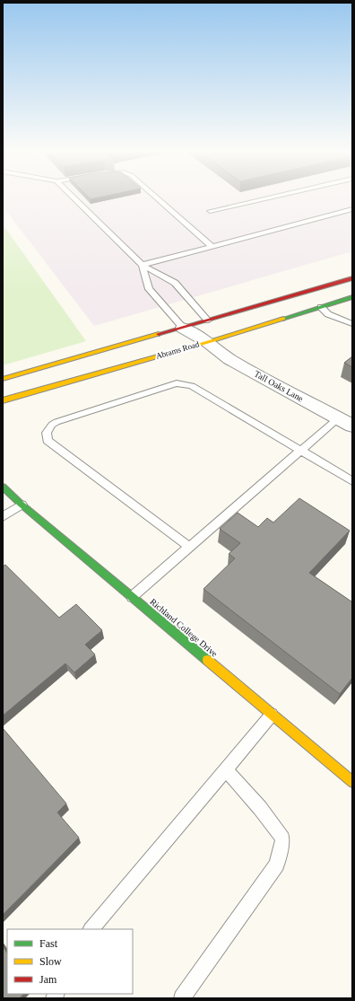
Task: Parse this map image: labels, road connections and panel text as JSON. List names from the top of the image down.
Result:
{
  "streets": {
    "main road": ["Abrams Road", "Richland College Drive"],
    "street": ["Tall Oaks Lane"]
  },
  "crossings": [
    ["Abrams Road", "Tall Oaks Lane"]
  ],
  "legend": ["Fast", "Slow", "Jam"]
}
